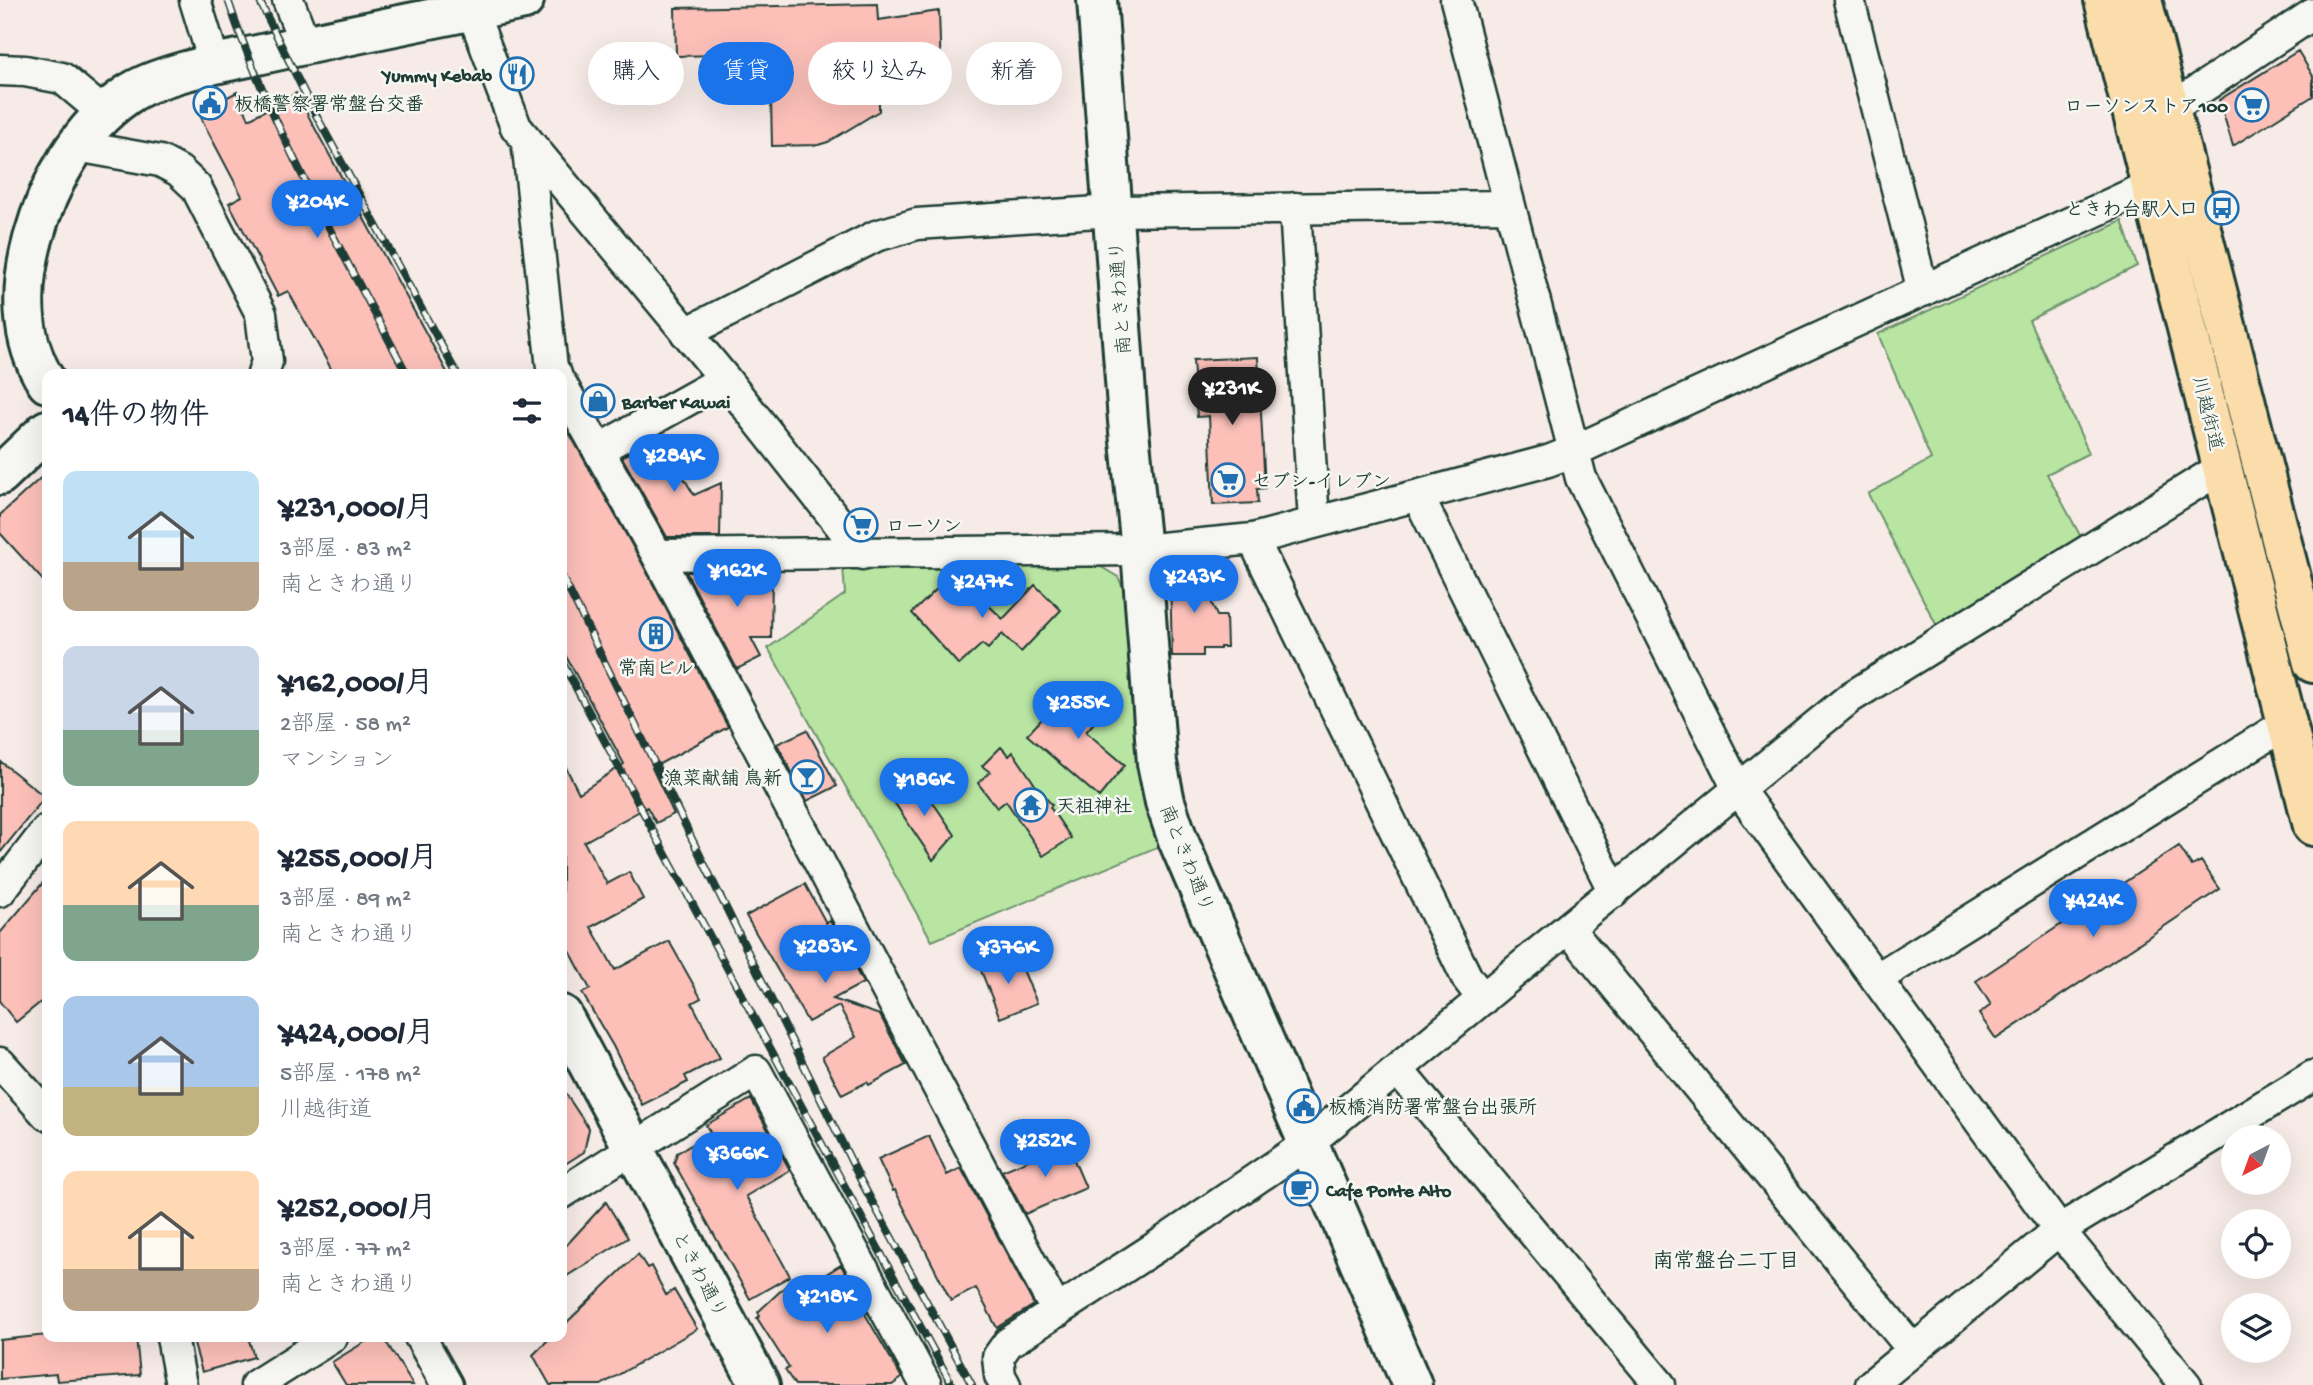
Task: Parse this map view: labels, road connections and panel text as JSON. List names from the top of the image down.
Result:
{
  "streets": {
    "highway": ["川越街道"],
    "street": ["南ときわ通り", "ときわ通り"]
  },
  "districts": ["南常盤台二丁目"],
  "places": {
    "restaurant": ["Yummy Kebab"],
    "public building": ["板橋警察署常盤台交番", "板橋消防署常盤台出張所"],
    "supermarket": ["ローソンストア100", "セブン-イレブン", "ローソン"],
    "bus stop": ["ときわ台駅入口"],
    "shop": ["Barber Kawai"],
    "building": ["常南ビル"],
    "bar": ["漁菜献舗 鳥新"],
    "temple": ["天祖神社"],
    "cafe": ["Cafe Ponte Alto"]
  },
  "north": "bottom left",
  "page": {
    "chip": [
      "購入",
      "賃貸",
      "絞り込み",
      "新着"
    ],
    "price": [
      "¥204K",
      "¥231K",
      "¥284K",
      "¥162K",
      "¥243K",
      "¥247K",
      "¥255K",
      "¥186K",
      "¥424K",
      "¥283K",
      "¥376K",
      "¥252K",
      "¥366K",
      "¥218K"
    ],
    "heading": "14件の物件",
    "list": [
      {
        "name": "¥231,000/月",
        "note": "3部屋 · 83 m² · 南ときわ通り"
      },
      {
        "name": "¥162,000/月",
        "note": "2部屋 · 58 m² · マンション"
      },
      {
        "name": "¥255,000/月",
        "note": "3部屋 · 89 m² · 南ときわ通り"
      },
      {
        "name": "¥424,000/月",
        "note": "5部屋 · 178 m² · 川越街道"
      },
      {
        "name": "¥252,000/月",
        "note": "3部屋 · 77 m² · 南ときわ通り"
      }
    ]
  }
}
